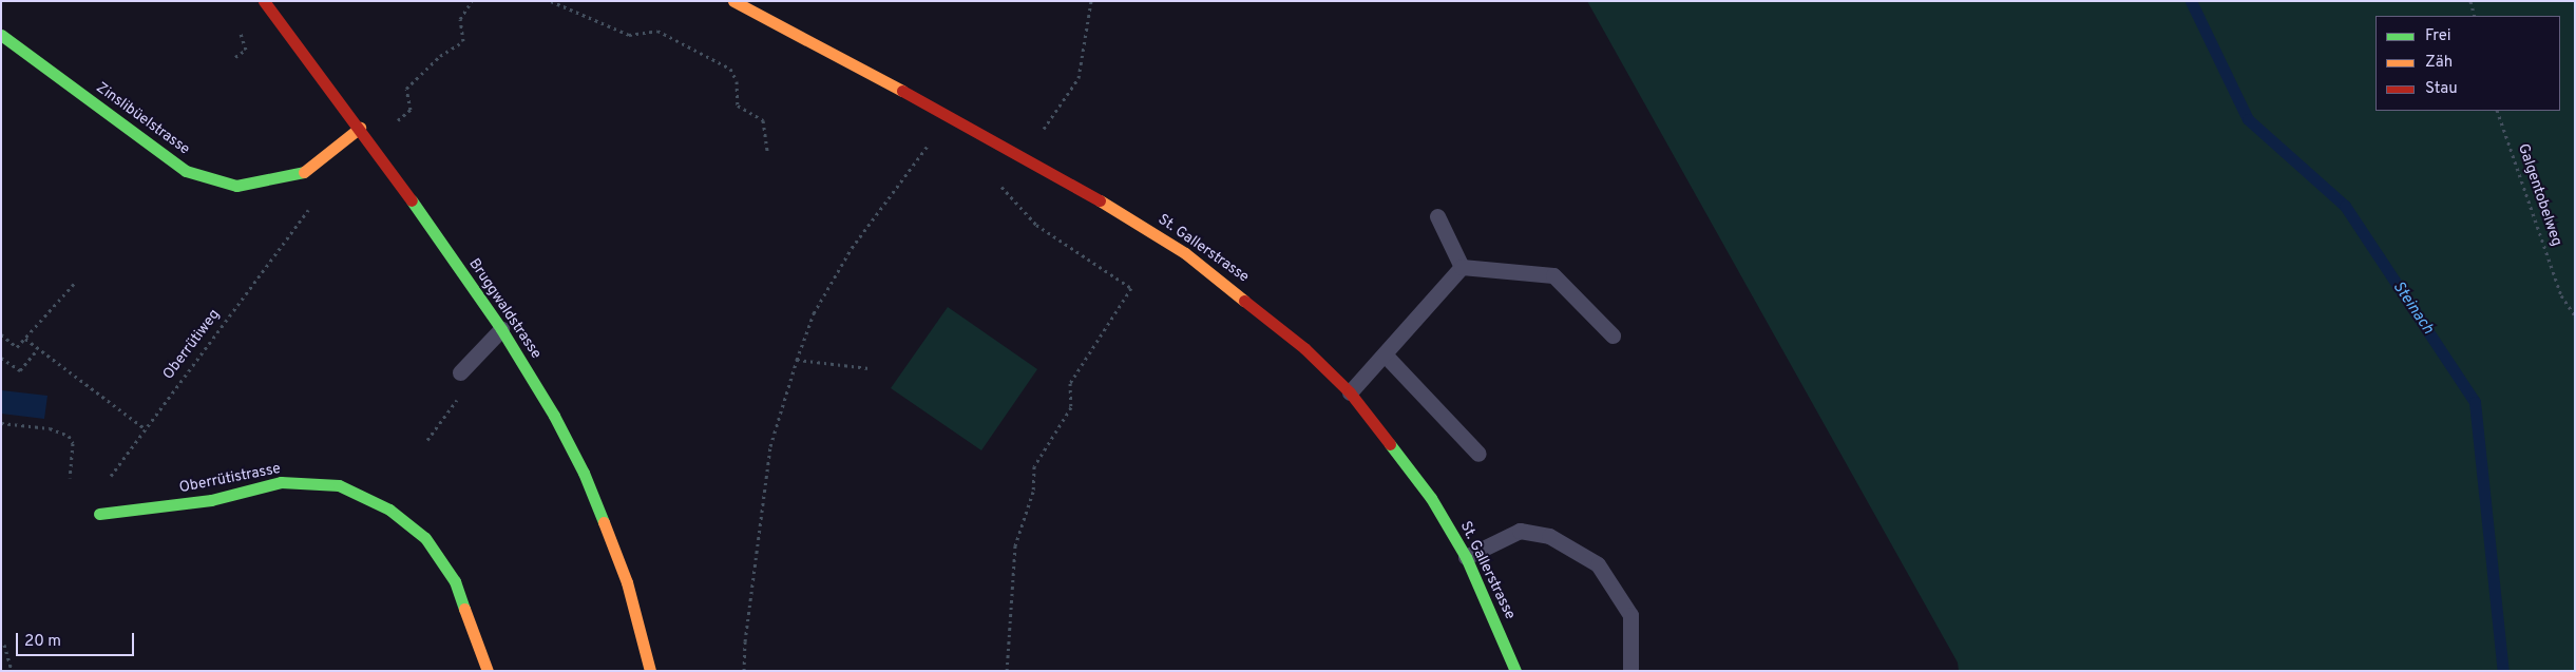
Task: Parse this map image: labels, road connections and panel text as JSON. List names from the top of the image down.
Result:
{
  "streets": {
    "street": [
      "Zinslibüelstrasse",
      "St. Gallerstrasse",
      "Bruggwaldstrasse",
      "Oberrütistrasse"
    ],
    "path": ["Galgentobelweg", "Oberrütiweg"]
  },
  "crossings": [
    ["Zinslibüelstrasse", "Bruggwaldstrasse"]
  ],
  "water": ["Steinach"],
  "legend": ["Frei", "Zäh", "Stau"],
  "scale_bar": "20 m"
}
